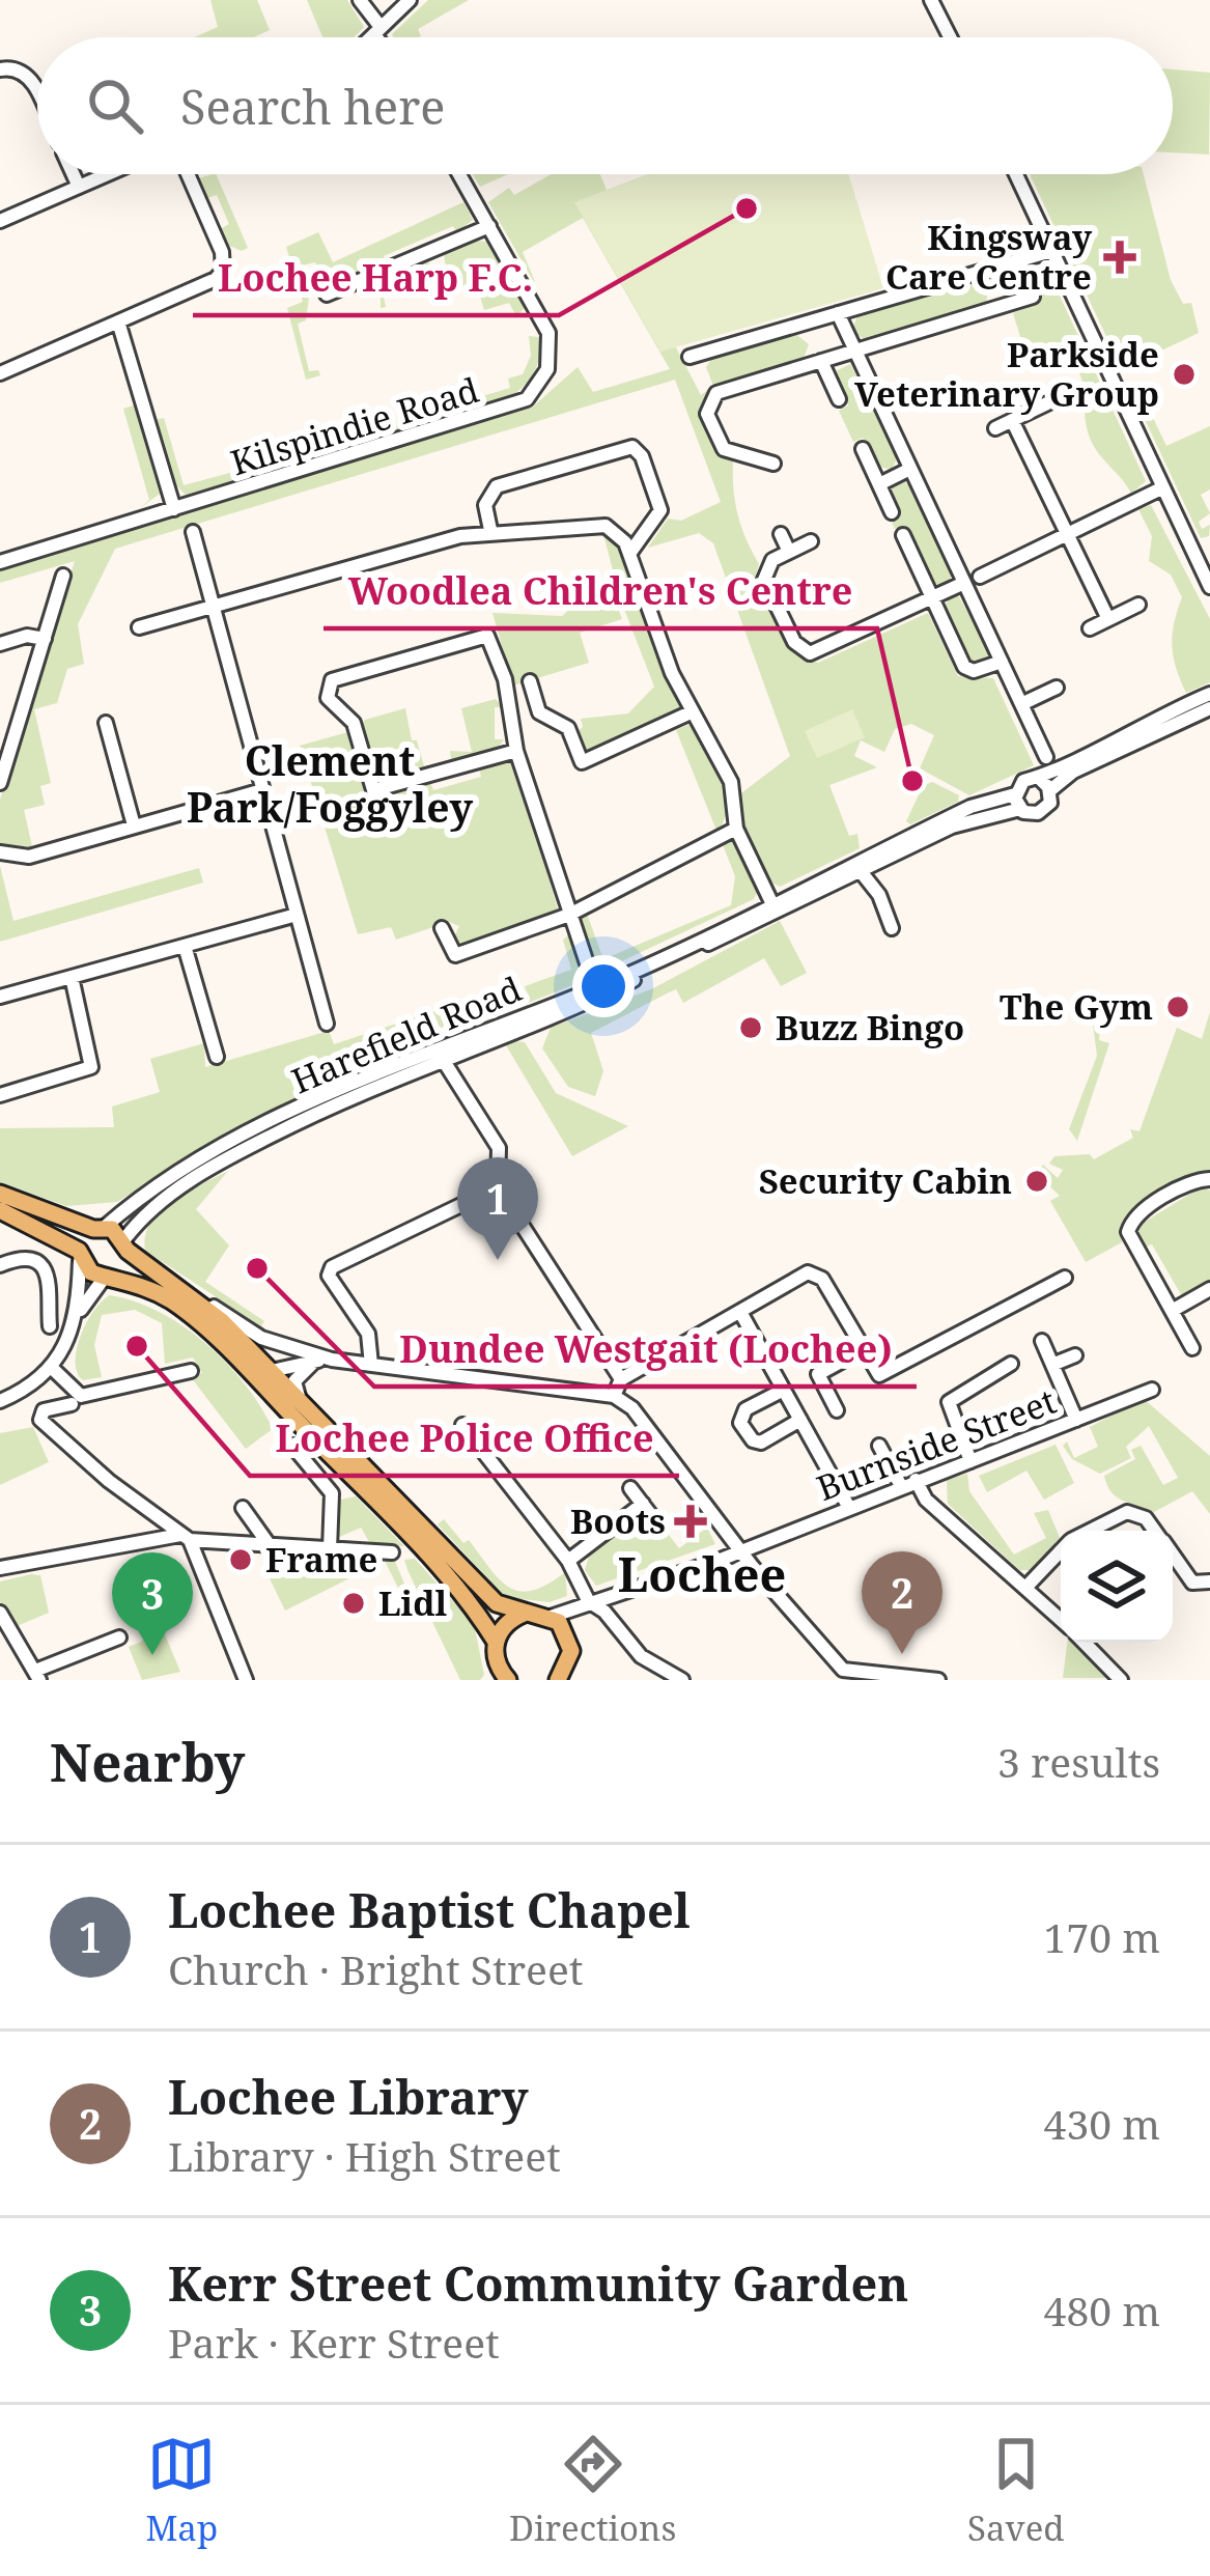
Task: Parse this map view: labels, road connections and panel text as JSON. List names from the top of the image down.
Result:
{
  "streets": {
    "street": ["Kilspindie Road", "Harefield Road", "Burnside Street"]
  },
  "districts": ["Clement Park/Foggyley", "Lochee"],
  "places": {
    "other": [
      "Lochee Harp F.C.",
      "Parkside Veterinary Group",
      "Woodlea Children's Centre",
      "The Gym",
      "Buzz Bingo",
      "Security Cabin",
      "Dundee Westgait (Lochee)",
      "Lochee Police Office",
      "Frame",
      "Lidl"
    ],
    "health": ["Kingsway Care Centre", "Boots"]
  },
  "page": {
    "search": "Search here",
    "pins": ["1", "2", "3"],
    "heading": ["Nearby", "3 results"],
    "list": [
      {
        "mark": "1",
        "name": "Lochee Baptist Chapel",
        "note": "Church · Bright Street",
        "value": "170 m"
      },
      {
        "mark": "2",
        "name": "Lochee Library",
        "note": "Library · High Street",
        "value": "430 m"
      },
      {
        "mark": "3",
        "name": "Kerr Street Community Garden",
        "note": "Park · Kerr Street",
        "value": "480 m"
      }
    ],
    "nav": ["Map", "Directions", "Saved"]
  }
}
